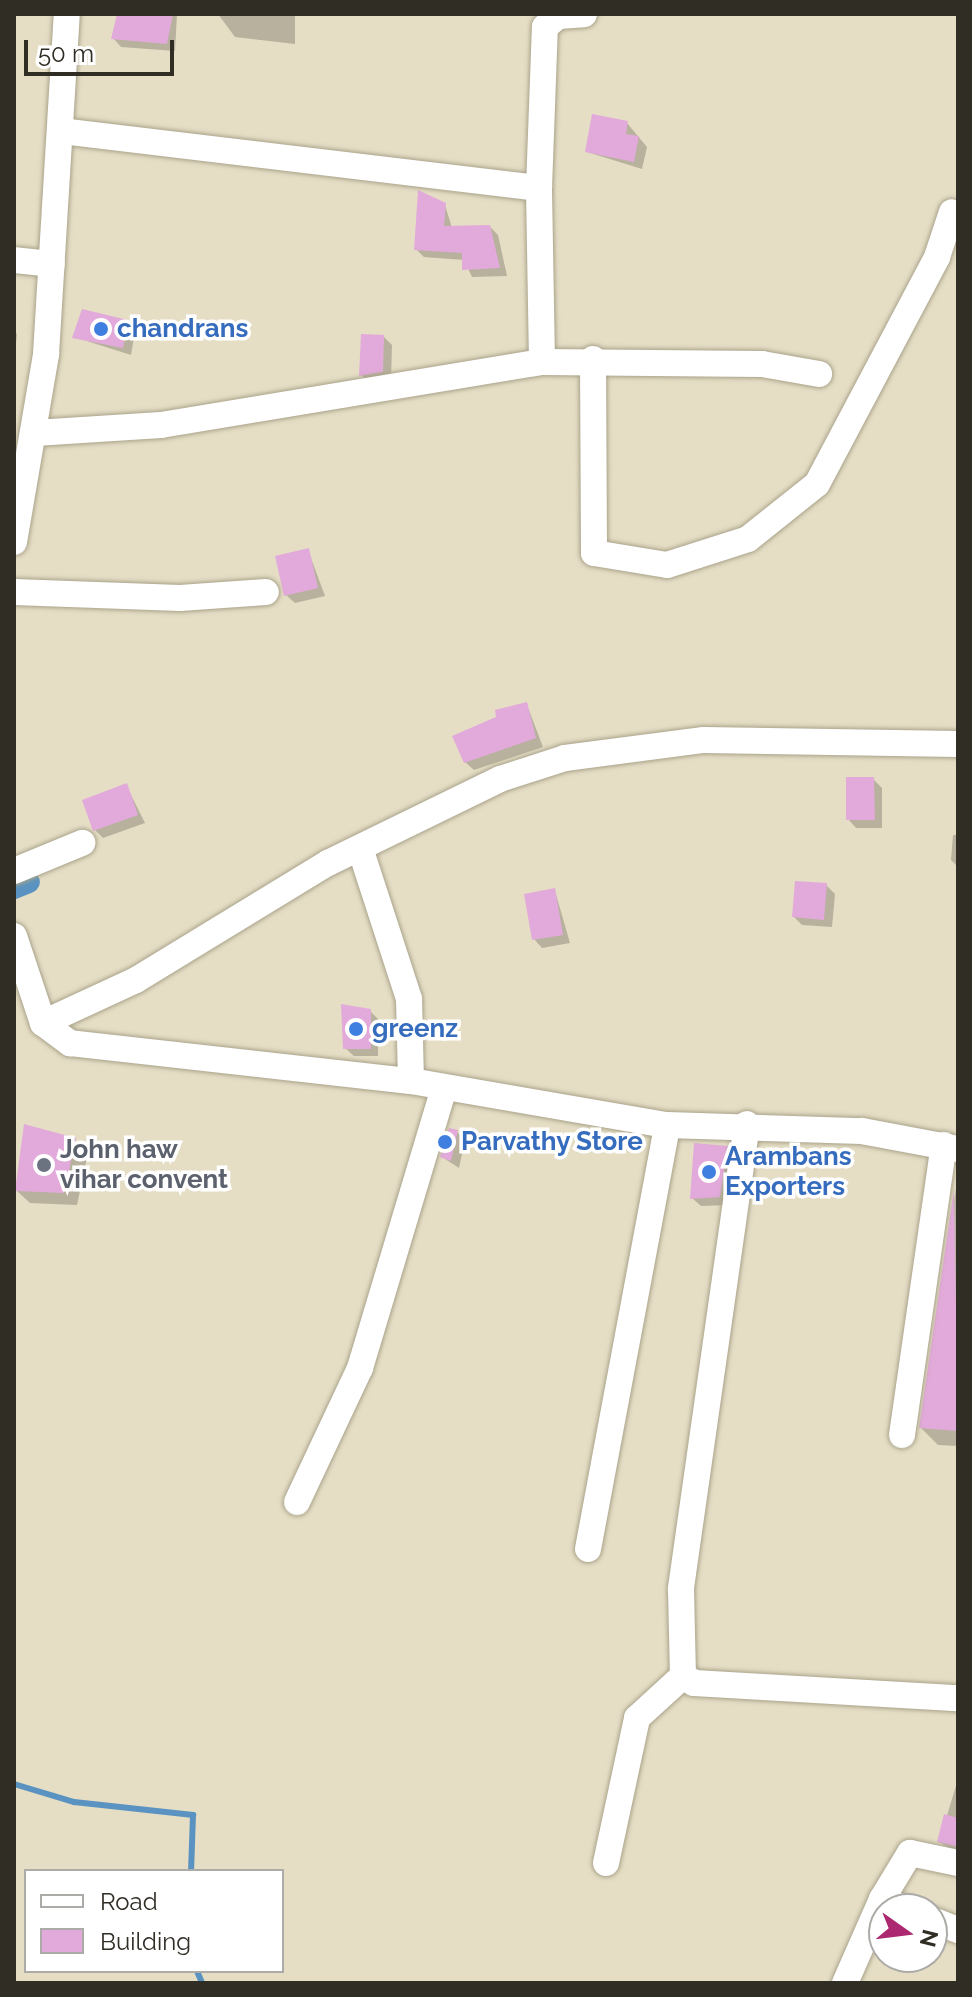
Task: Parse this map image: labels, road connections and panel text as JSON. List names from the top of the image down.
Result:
{
  "places": [
    "chandrans",
    "greenz",
    "Parvathy Store",
    "John haw vihar convent",
    "Arambans Exporters"
  ],
  "legend": ["Road", "Building"],
  "scale_bar": "50 m",
  "north": "right"
}
